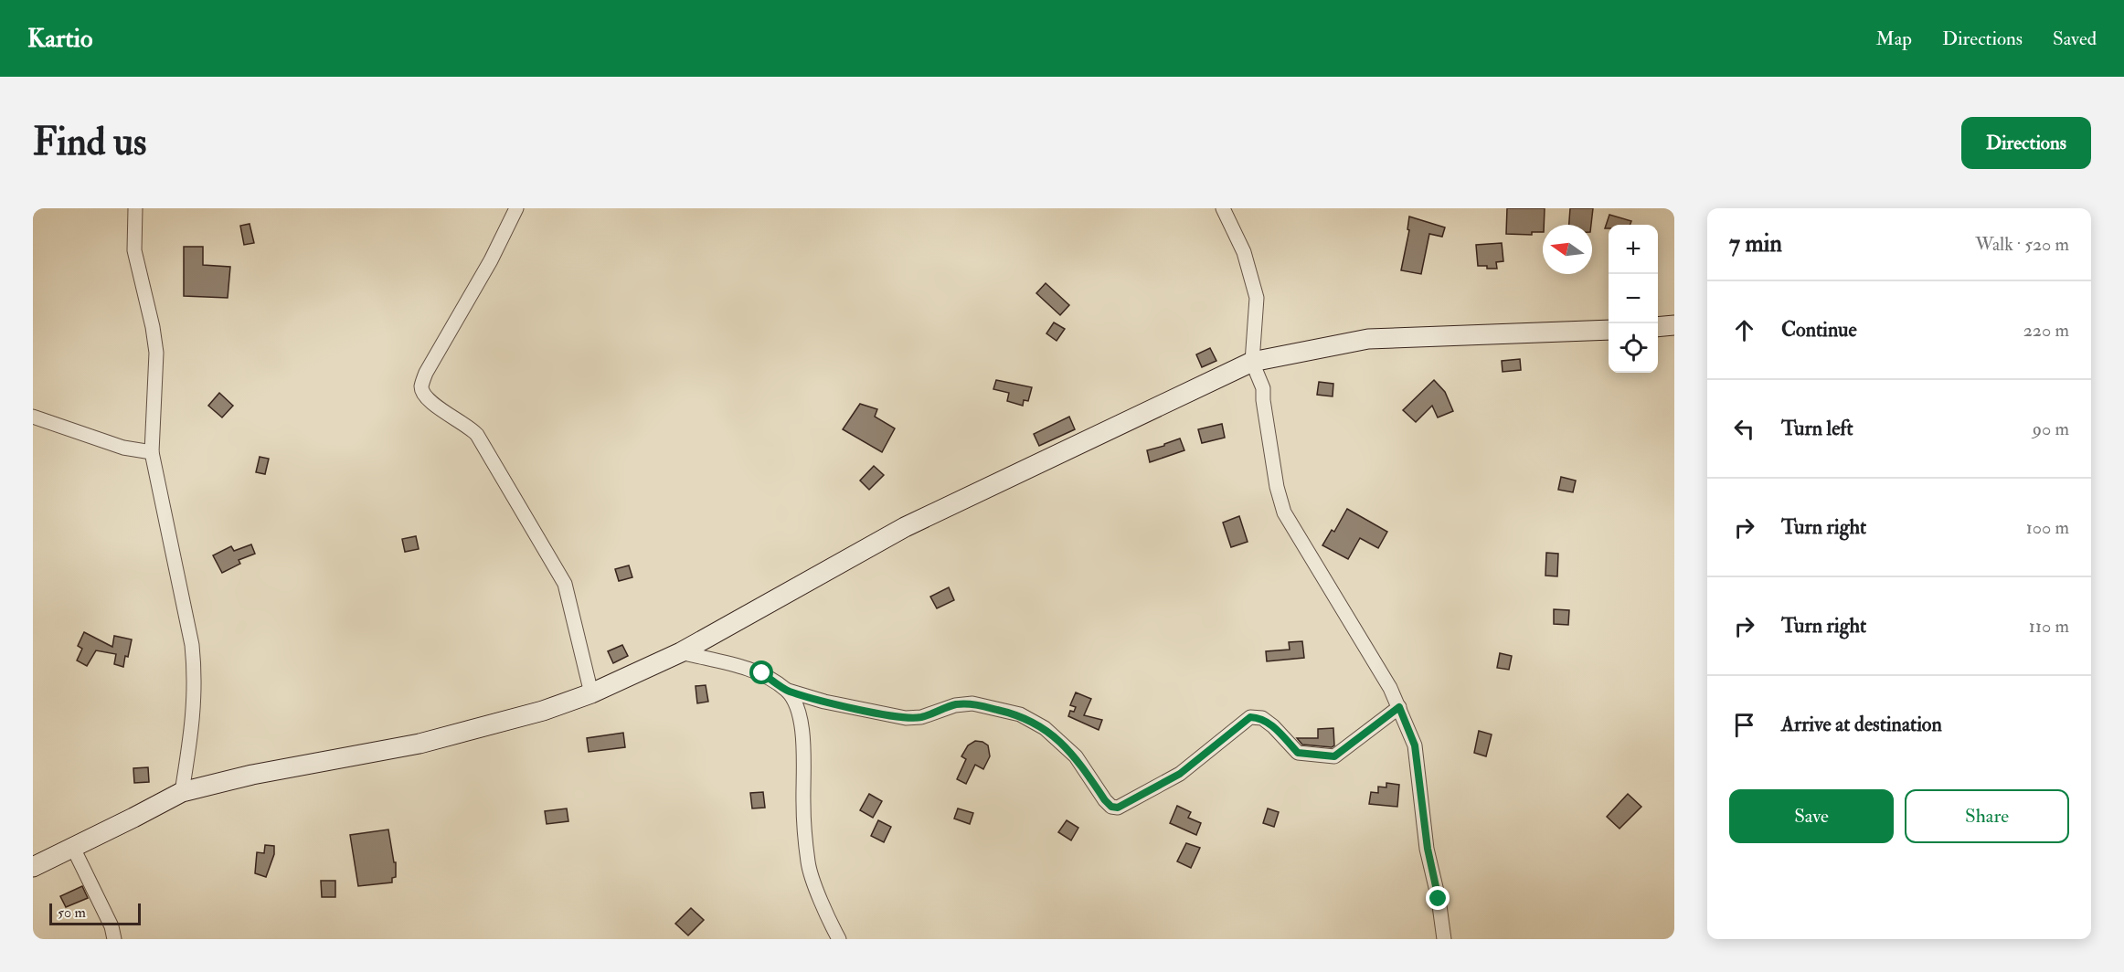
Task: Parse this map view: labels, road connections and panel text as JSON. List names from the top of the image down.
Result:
{
  "scale_bar": "50 m",
  "north": "left",
  "page": {
    "header": "Kartio",
    "nav": ["Map", "Directions", "Saved"],
    "buttons": [
      "Directions",
      ["Save", "Share"]
    ],
    "title": "Find us",
    "heading": ["7 min", "Walk · 520 m"],
    "map_buttons": ["+", "−"],
    "list": [
      ["Continue", "220 m"],
      ["Turn left", "90 m"],
      ["Turn right", "100 m"],
      ["Turn right", "110 m"],
      "Arrive at destination"
    ],
    "scale": "50 m"
  }
}
